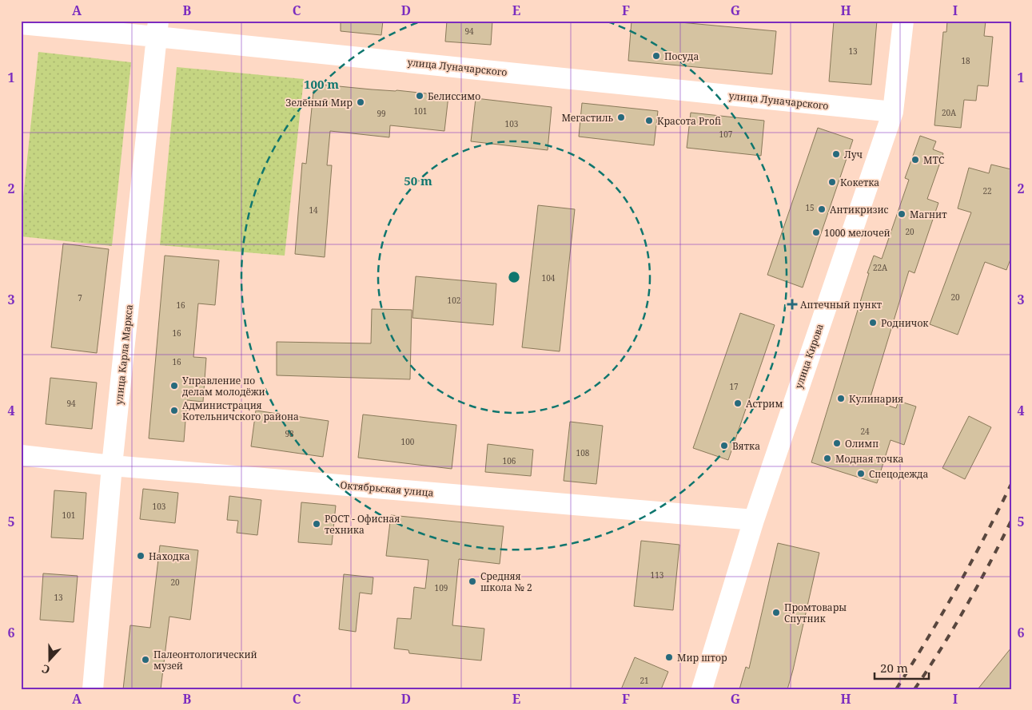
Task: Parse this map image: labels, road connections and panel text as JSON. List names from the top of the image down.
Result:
{
  "streets": {
    "street": [
      "улица Луначарского",
      "улица Карла Маркса",
      "улица Кирова",
      "Октябрьская улица"
    ]
  },
  "crossings": [
    ["улица Луначарского", "улица Карла Маркса"],
    ["улица Луначарского", "улица Кирова"],
    ["улица Карла Маркса", "Октябрьская улица"],
    ["улица Кирова", "Октябрьская улица"]
  ],
  "places": {
    "other": [
      "Посуда",
      "Белиссимо",
      "Зелёный Мир",
      "Мегастиль",
      "Красота Profi",
      "Луч",
      "МТС",
      "Кокетка",
      "Антикризис",
      "Магнит",
      "1000 мелочей",
      "Родничок",
      "Управление по делам молодёжи",
      "Кулинария",
      "Астрим",
      "Администрация Котельничского района",
      "Олимп",
      "Вятка",
      "Модная точка",
      "Спецодежда",
      "РОСТ - Офисная техника",
      "Находка",
      "Средняя школа № 2",
      "Промтовары Спутник",
      "Мир штор",
      "Палеонтологический музей"
    ],
    "health": ["Аптечный пункт"]
  },
  "house_numbers": [
    "94",
    "13",
    "18",
    "101",
    "20А",
    "99",
    "103",
    "107",
    "22",
    "15",
    "14",
    "20",
    "22А",
    "104",
    "20",
    "7",
    "102",
    "16",
    "16",
    "16",
    "17",
    "94",
    "24",
    "98",
    "100",
    "108",
    "106",
    "103",
    "101",
    "113",
    "20",
    "109",
    "13",
    "21"
  ],
  "scale_bar": "20 m",
  "north": "bottom",
  "grid": {
    "columns": [
      "A",
      "B",
      "C",
      "D",
      "E",
      "F",
      "G",
      "H",
      "I"
    ],
    "rows": [
      "1",
      "2",
      "3",
      "4",
      "5",
      "6"
    ]
  },
  "rings": ["100 m", "50 m"]
}
